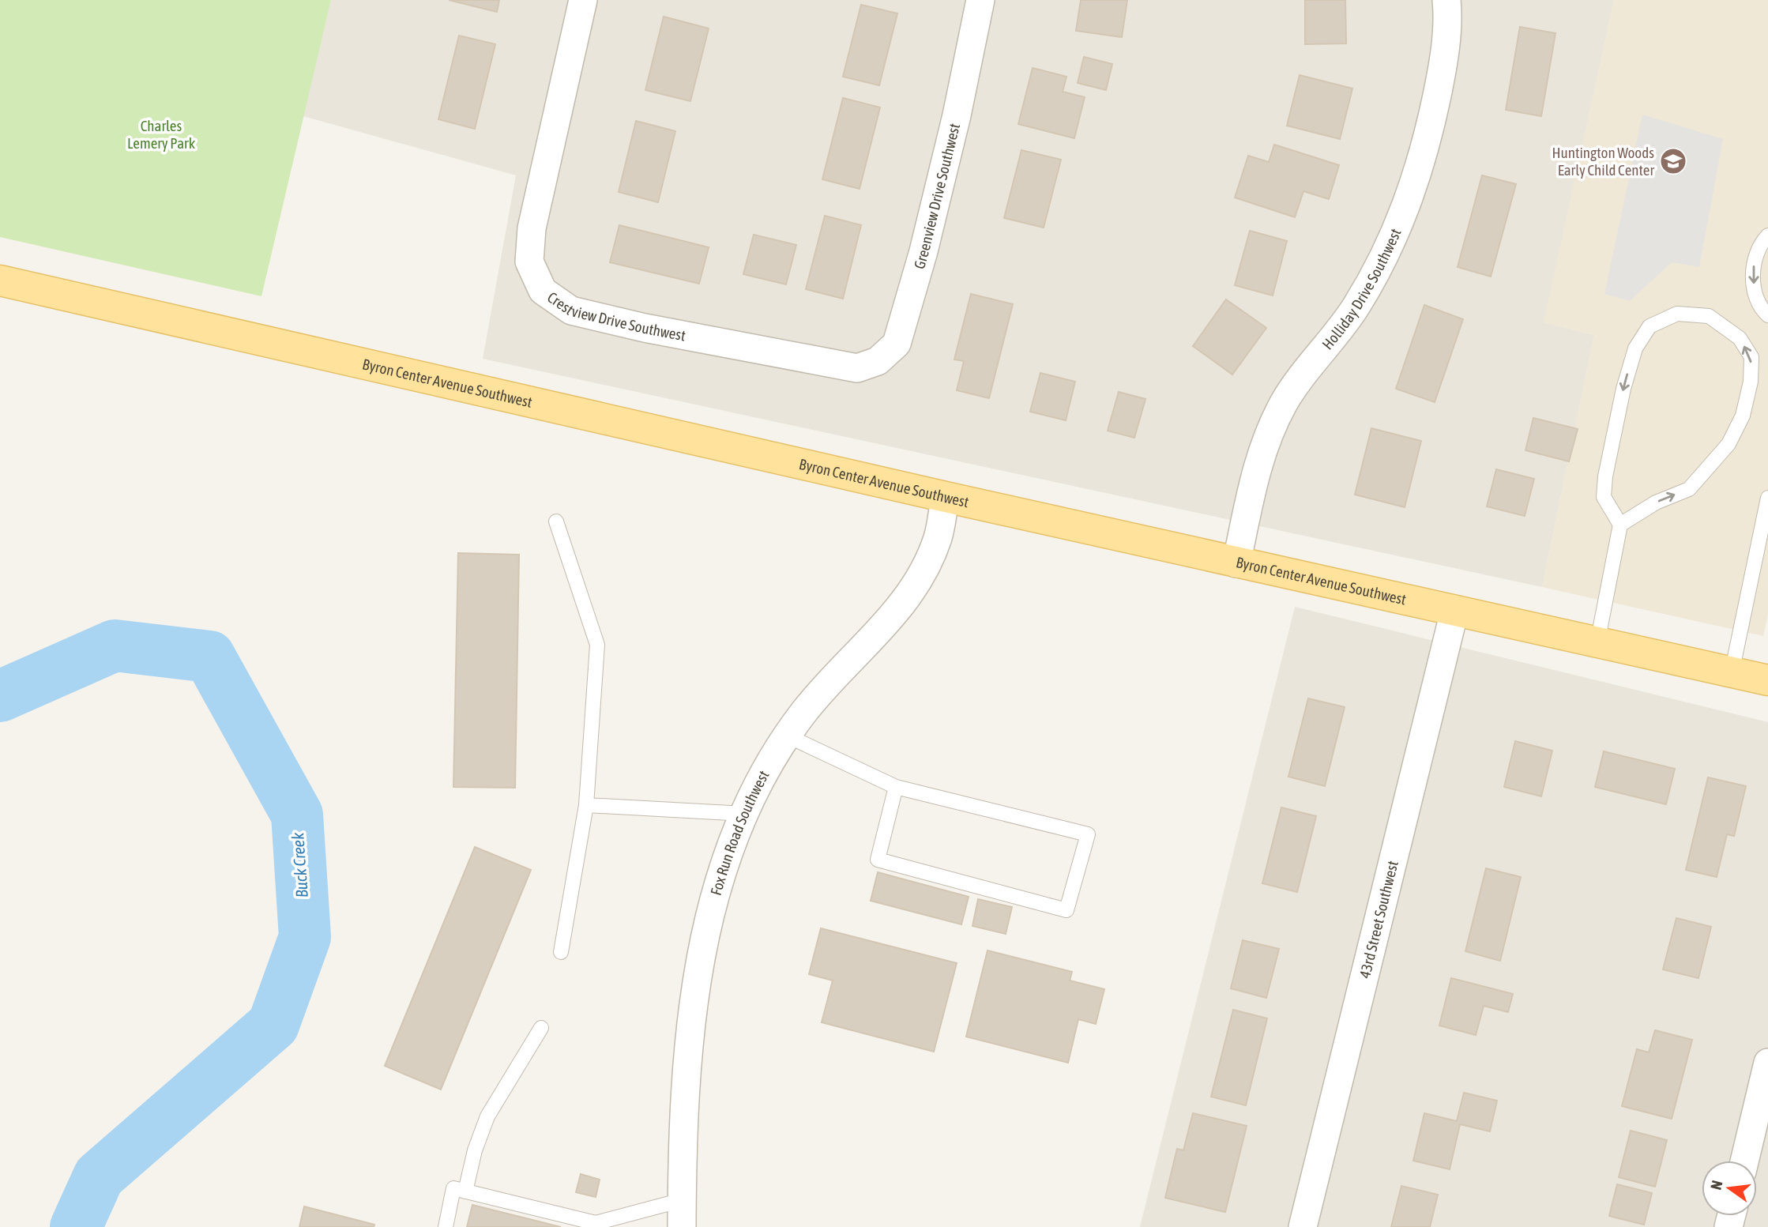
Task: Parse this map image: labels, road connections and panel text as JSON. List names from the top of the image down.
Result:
{
  "streets": {
    "main road": ["Byron Center Avenue Southwest"],
    "street": [
      "Greenview Drive Southwest",
      "Holliday Drive Southwest",
      "Crestview Drive Southwest",
      "Fox Run Road Southwest",
      "43rd Street Southwest"
    ]
  },
  "crossings": [
    ["Greenview Drive Southwest", "Crestview Drive Southwest"],
    ["Holliday Drive Southwest", "Byron Center Avenue Southwest"],
    ["Byron Center Avenue Southwest", "Fox Run Road Southwest"],
    ["Byron Center Avenue Southwest", "43rd Street Southwest"]
  ],
  "water": ["Buck Creek"],
  "parks": ["Charles Lemery Park"],
  "places": {
    "school or university": ["Huntington Woods Early Child Center"]
  },
  "north": "left"
}
